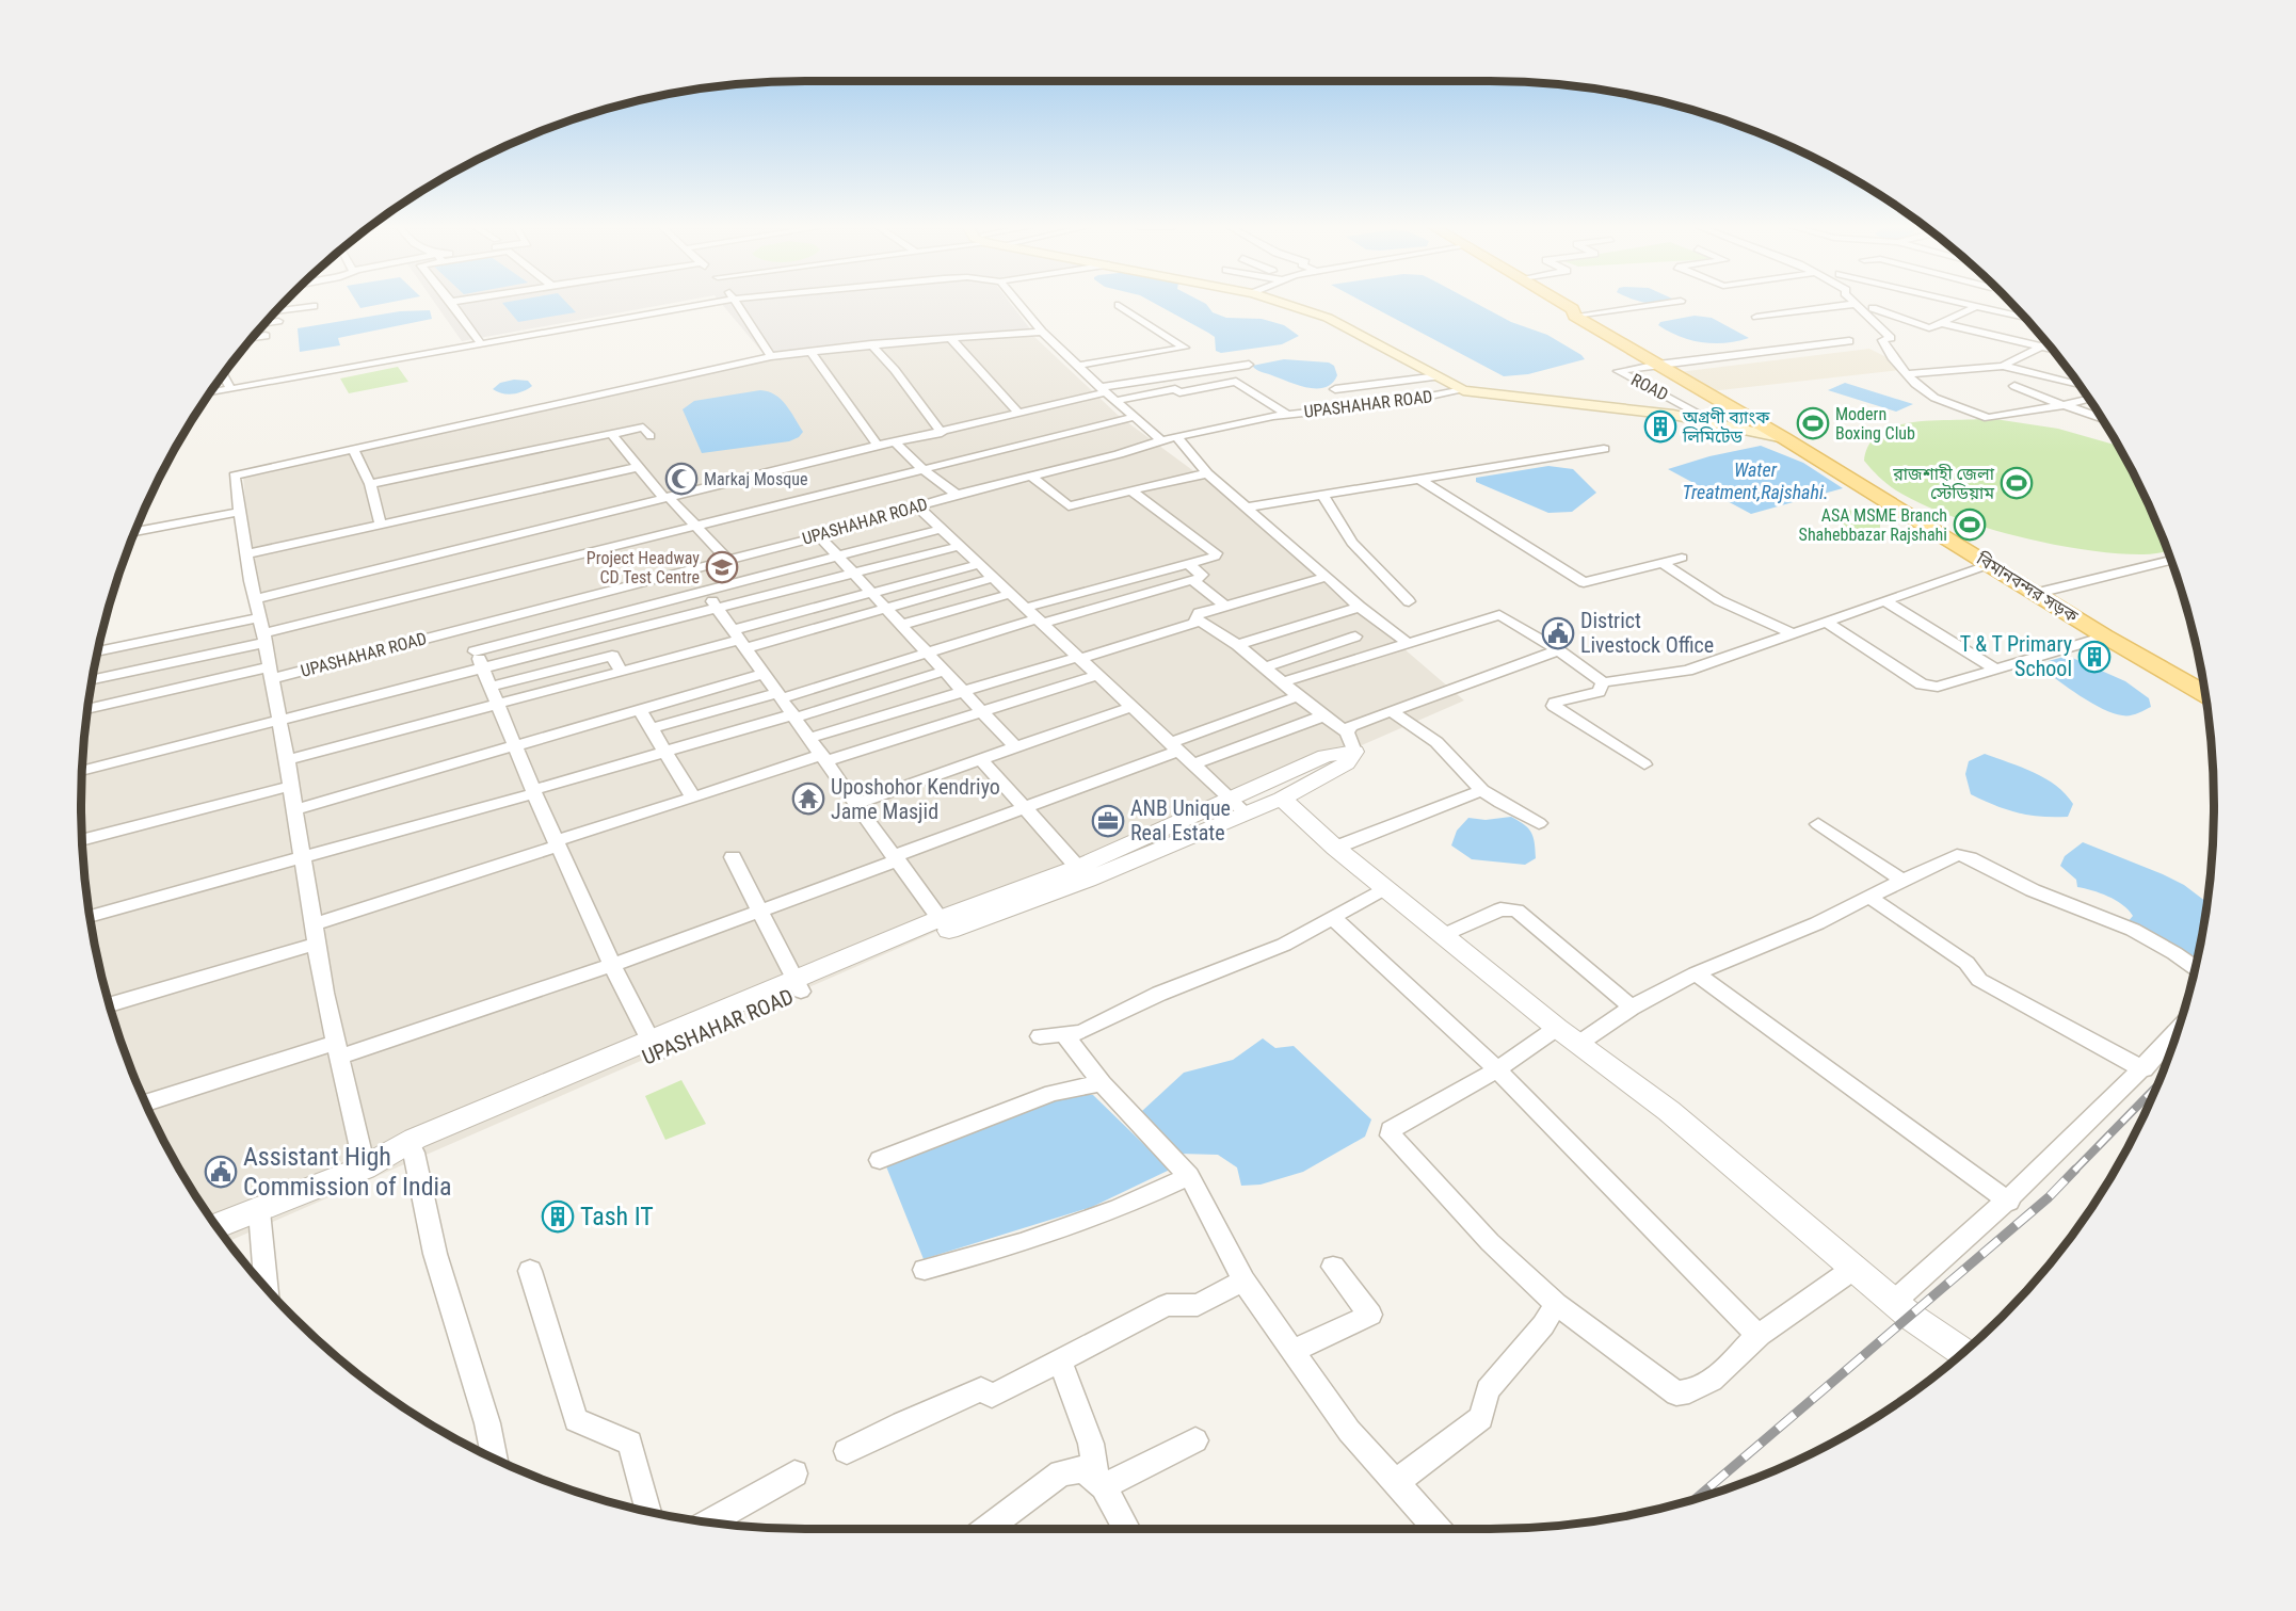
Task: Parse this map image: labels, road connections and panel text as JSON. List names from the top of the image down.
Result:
{
  "streets": {
    "main road": ["বিমানবন্দর সড়ক"],
    "street": ["ROAD", "UPASHAHAR ROAD"]
  },
  "crossings": [
    ["ROAD", "বিমানবন্দর সড়ক"]
  ],
  "water": ["Water Treatment,Rajshahi."],
  "places": {
    "sports": ["Modern Boxing Club", "রাজশাহী জেলা স্টেডিয়াম", "ASA MSME Branch Shahebbazar Rajshahi"],
    "building": ["অগ্রণী ব্যাংক লিমিটেড", "T & T Primary School", "Tash IT"],
    "mosque": ["Markaj Mosque"],
    "school or university": ["Project Headway CD Test Centre"],
    "public building": ["District Livestock Office", "Assistant High Commission of India"],
    "temple": ["Uposhohor Kendriyo Jame Masjid"],
    "office": ["ANB Unique Real Estate"]
  }
}
